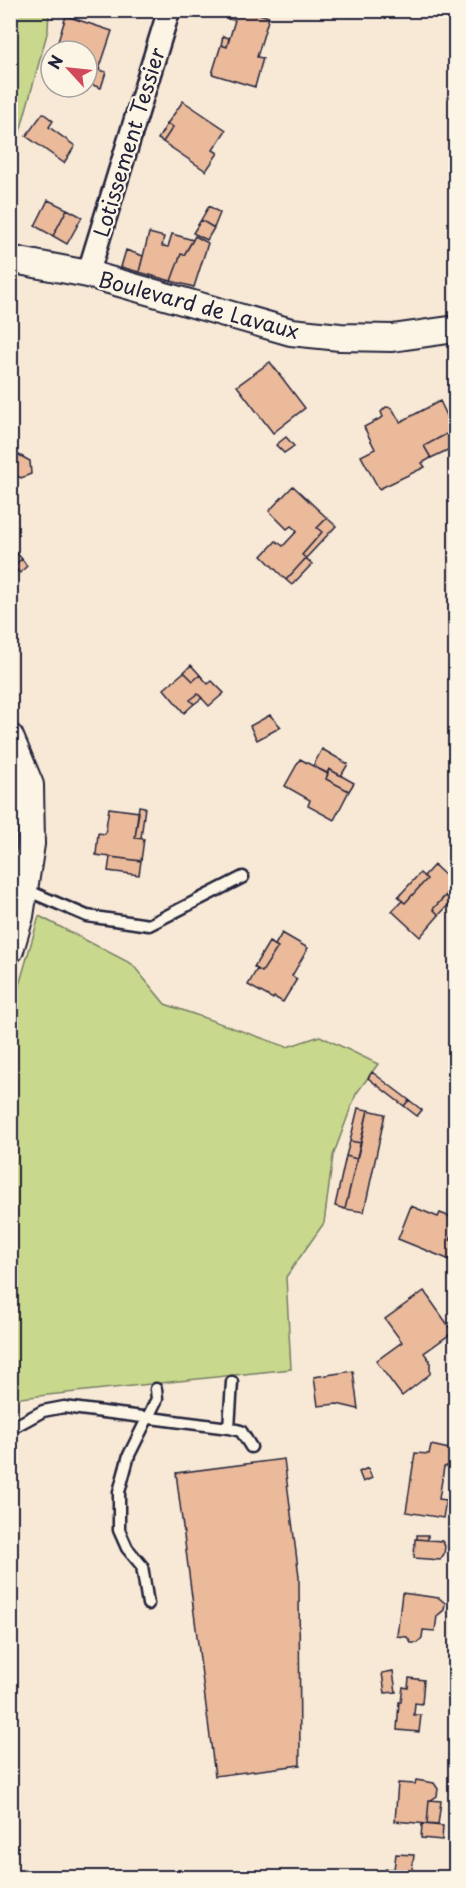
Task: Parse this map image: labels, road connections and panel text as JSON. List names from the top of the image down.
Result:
{
  "streets": {
    "street": ["Lotissement Tessier", "Boulevard de Lavaux"]
  },
  "crossings": [
    ["Lotissement Tessier", "Boulevard de Lavaux"]
  ],
  "north": "top left"
}
